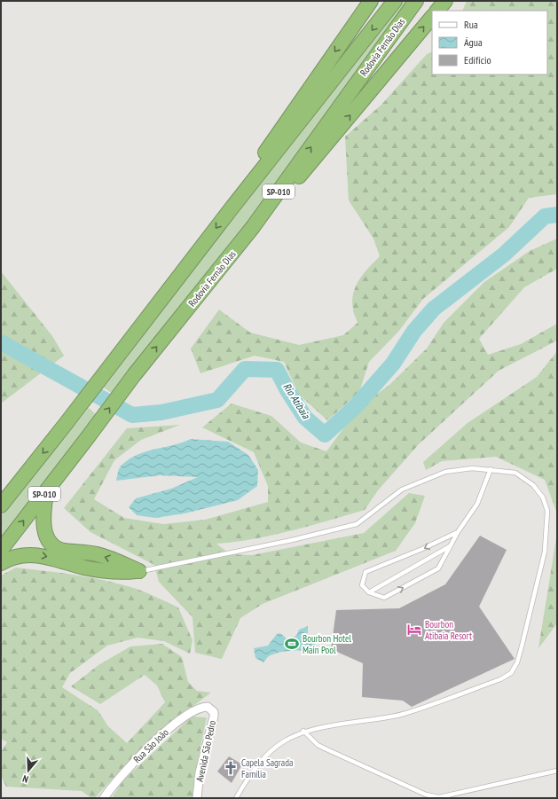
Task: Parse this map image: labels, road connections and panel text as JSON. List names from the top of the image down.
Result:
{
  "streets": {
    "highway": ["Rodovia Fernão Dias", "SP-010"],
    "street": ["Rua São João", "Avenida São Pedro"]
  },
  "crossings": [
    ["Rua São João", "Avenida São Pedro"]
  ],
  "water": ["Rio Atibaia"],
  "places": {
    "hotel": ["Bourbon Atibaia Resort"],
    "sports": ["Bourbon Hotel Main Pool"],
    "church": ["Capela Sagrada Família"]
  },
  "legend": ["Rua", "Água", "Edifício"],
  "north": "bottom"
}
